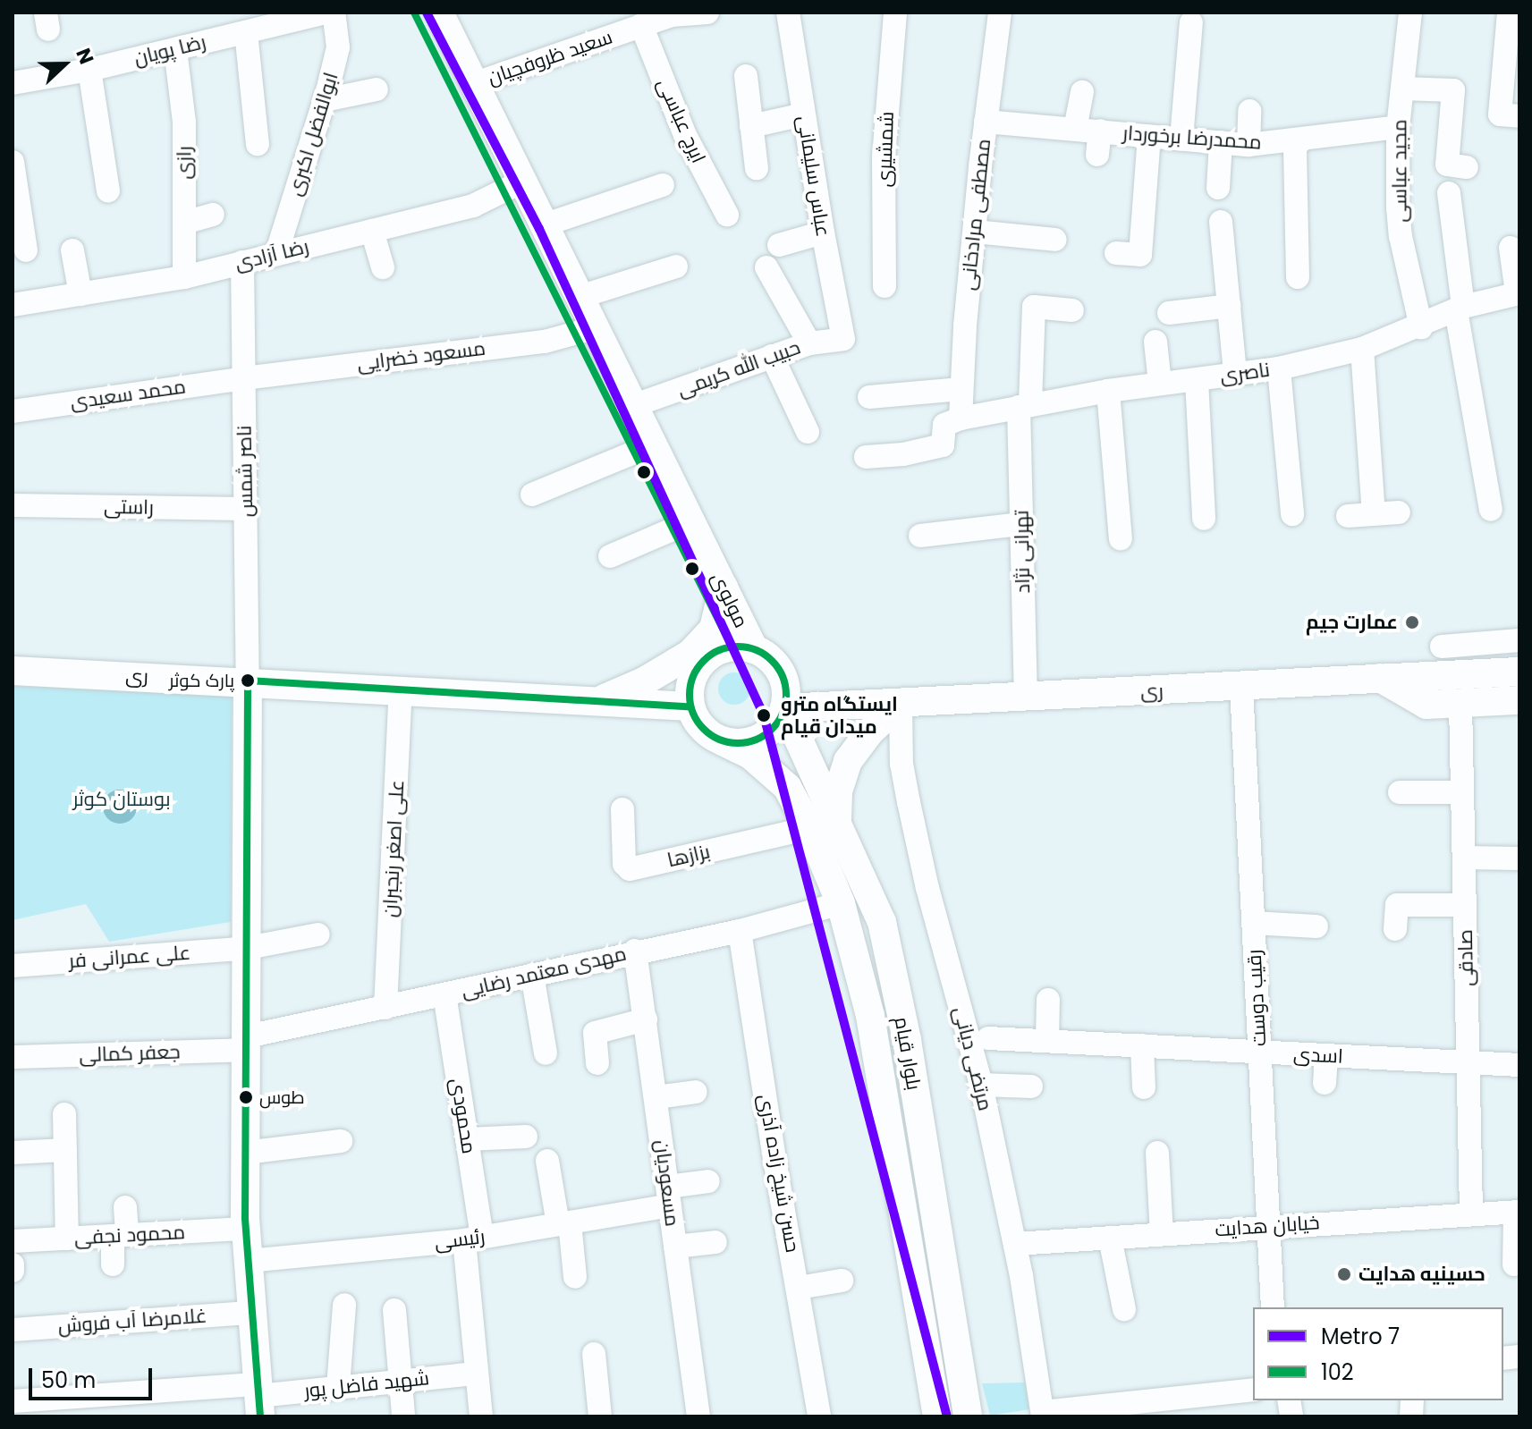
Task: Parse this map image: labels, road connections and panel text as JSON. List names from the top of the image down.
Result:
{
  "streets": {
    "main road": ["مولوی", "ری", "بلوار قیام"],
    "street": [
      "رضا پویان",
      "سعید ظروفچیان",
      "ایرج عباسی",
      "ابوالفضل اکبری",
      "محمدرضا برخوردار",
      "شمشیری",
      "رازی",
      "مجید عباسی",
      "عباس سلیمانی",
      "مصطفی مرادخانی",
      "رضا آزادی",
      "مسعود خضرایی",
      "حبیب الله کریمی",
      "ناصری",
      "محمد سعیدی",
      "ناصر شمس",
      "راستی",
      "تهرانی نژاد",
      "علی اصغر رنجبران",
      "بزازها",
      "علی عمرانی فر",
      "صادقی",
      "مهدی معتمد رضایی",
      "رقیب دوست",
      "جعفر کمالی",
      "اسدی",
      "مرتضی دیانی",
      "محمودی",
      "حسن شیخ زاده آذری",
      "مسعودیان",
      "خیابان‌ هدایت",
      "محمود نجفی",
      "رئیسی",
      "غلامرضا آب فروش",
      "شهید فاضل پور"
    ]
  },
  "crossings": [
    ["رضا پویان", "رازی"],
    ["سعید ظروفچیان", "ایرج عباسی"],
    ["سعید ظروفچیان", "مولوی"],
    ["ابوالفضل اکبری", "رضا آزادی"],
    ["محمدرضا برخوردار", "مجید عباسی"],
    ["محمدرضا برخوردار", "مصطفی مرادخانی"],
    ["رازی", "رضا آزادی"],
    ["مجید عباسی", "ناصری"],
    ["عباس سلیمانی", "حبیب الله کریمی"],
    ["مصطفی مرادخانی", "ناصری"],
    ["رضا آزادی", "ناصر شمس"],
    ["رضا آزادی", "مولوی"],
    ["مسعود خضرایی", "محمد سعیدی"],
    ["مسعود خضرایی", "ناصر شمس"],
    ["مسعود خضرایی", "مولوی"],
    ["حبیب الله کریمی", "مولوی"],
    ["ناصری", "تهرانی نژاد"],
    ["محمد سعیدی", "ناصر شمس"],
    ["ناصر شمس", "راستی"],
    ["ناصر شمس", "ری"],
    ["تهرانی نژاد", "ری"],
    ["مولوی", "ری"],
    ["مولوی", "بلوار قیام"],
    ["ری", "علی اصغر رنجبران"],
    ["ری", "رقیب دوست"],
    ["ری", "بلوار قیام"],
    ["ری", "مرتضی دیانی"],
    ["علی اصغر رنجبران", "مهدی معتمد رضایی"],
    ["بزازها", "بلوار قیام"],
    ["صادقی", "اسدی"],
    ["صادقی", "خیابان‌ هدایت"],
    ["مهدی معتمد رضایی", "جعفر کمالی"],
    ["مهدی معتمد رضایی", "بلوار قیام"],
    ["مهدی معتمد رضایی", "محمودی"],
    ["مهدی معتمد رضایی", "حسن شیخ زاده آذری"],
    ["مهدی معتمد رضایی", "مسعودیان"],
    ["رقیب دوست", "اسدی"],
    ["رقیب دوست", "خیابان‌ هدایت"],
    ["مرتضی دیانی", "خیابان‌ هدایت"],
    ["محمودی", "رئیسی"],
    ["محمودی", "شهید فاضل پور"],
    ["مسعودیان", "رئیسی"]
  ],
  "parks": ["بوستان کوثر"],
  "places": [
    "عمارت جیم",
    "پارک کوثر",
    "ایستگاه مترو میدان قیام",
    "طوس",
    "حسینیه هدایت"
  ],
  "lines": ["metro line 7", "transit line 102"],
  "legend": ["Metro 7", "102"],
  "scale_bar": "50 m",
  "north": "right"
}
